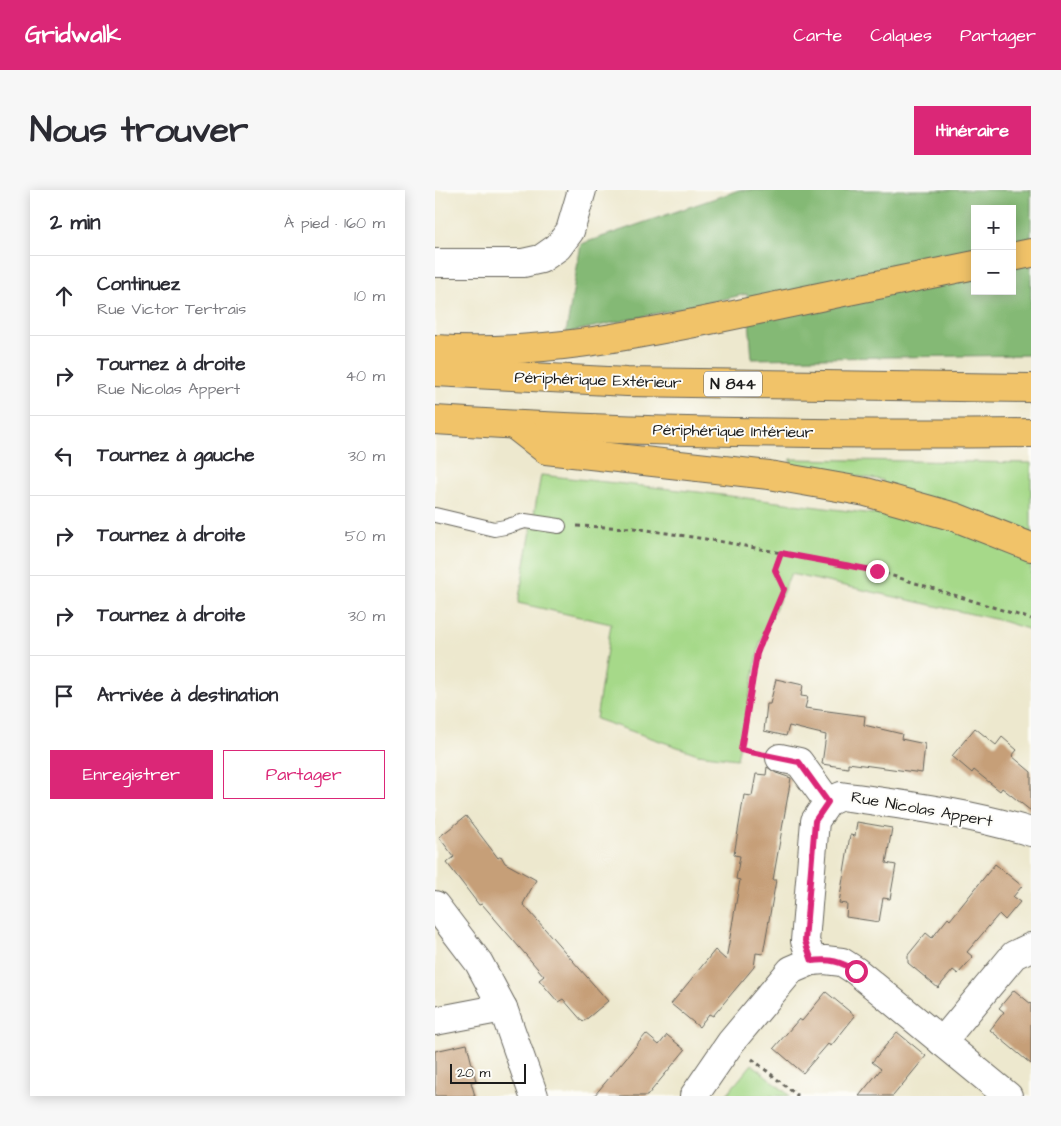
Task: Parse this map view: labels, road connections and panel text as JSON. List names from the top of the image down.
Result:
{
  "streets": {
    "highway": ["Périphérique Extérieur", "N 844", "Périphérique Intérieur"],
    "street": ["Rue Nicolas Appert"]
  },
  "scale_bar": "20 m",
  "page": {
    "header": "Gridwalk",
    "nav": ["Carte", "Calques", "Partager"],
    "title": "Nous trouver",
    "buttons": [
      "Itinéraire",
      ["Enregistrer", "Partager"]
    ],
    "heading": ["2 min", "À pied · 160 m"],
    "map_buttons": ["+", "−"],
    "list": [
      ["Continuez", "Rue Victor Tertrais", "10 m"],
      ["Tournez à droite", "Rue Nicolas Appert", "40 m"],
      ["Tournez à gauche", "30 m"],
      ["Tournez à droite", "50 m"],
      ["Tournez à droite", "30 m"],
      "Arrivée à destination"
    ],
    "scale": "20 m"
  }
}
